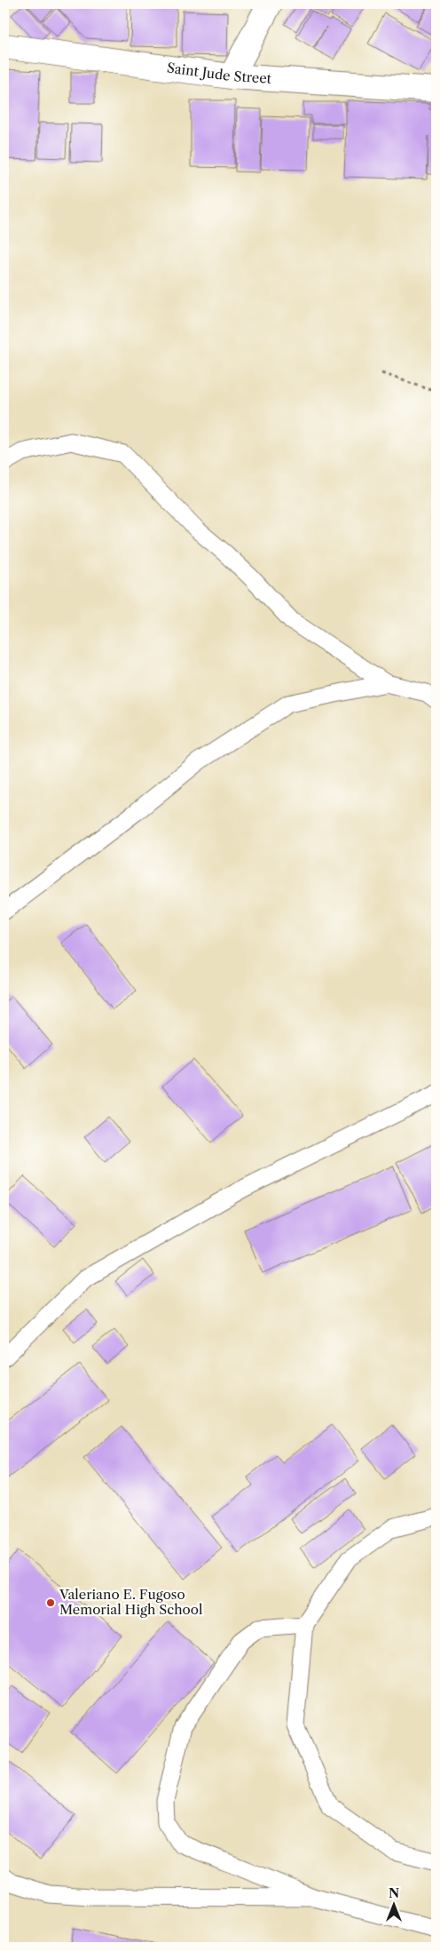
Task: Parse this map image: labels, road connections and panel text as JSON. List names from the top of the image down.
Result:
{
  "streets": {
    "street": ["Saint Jude Street"]
  },
  "places": ["Valeriano E. Fugoso Memorial High School"],
  "north": "top"
}
